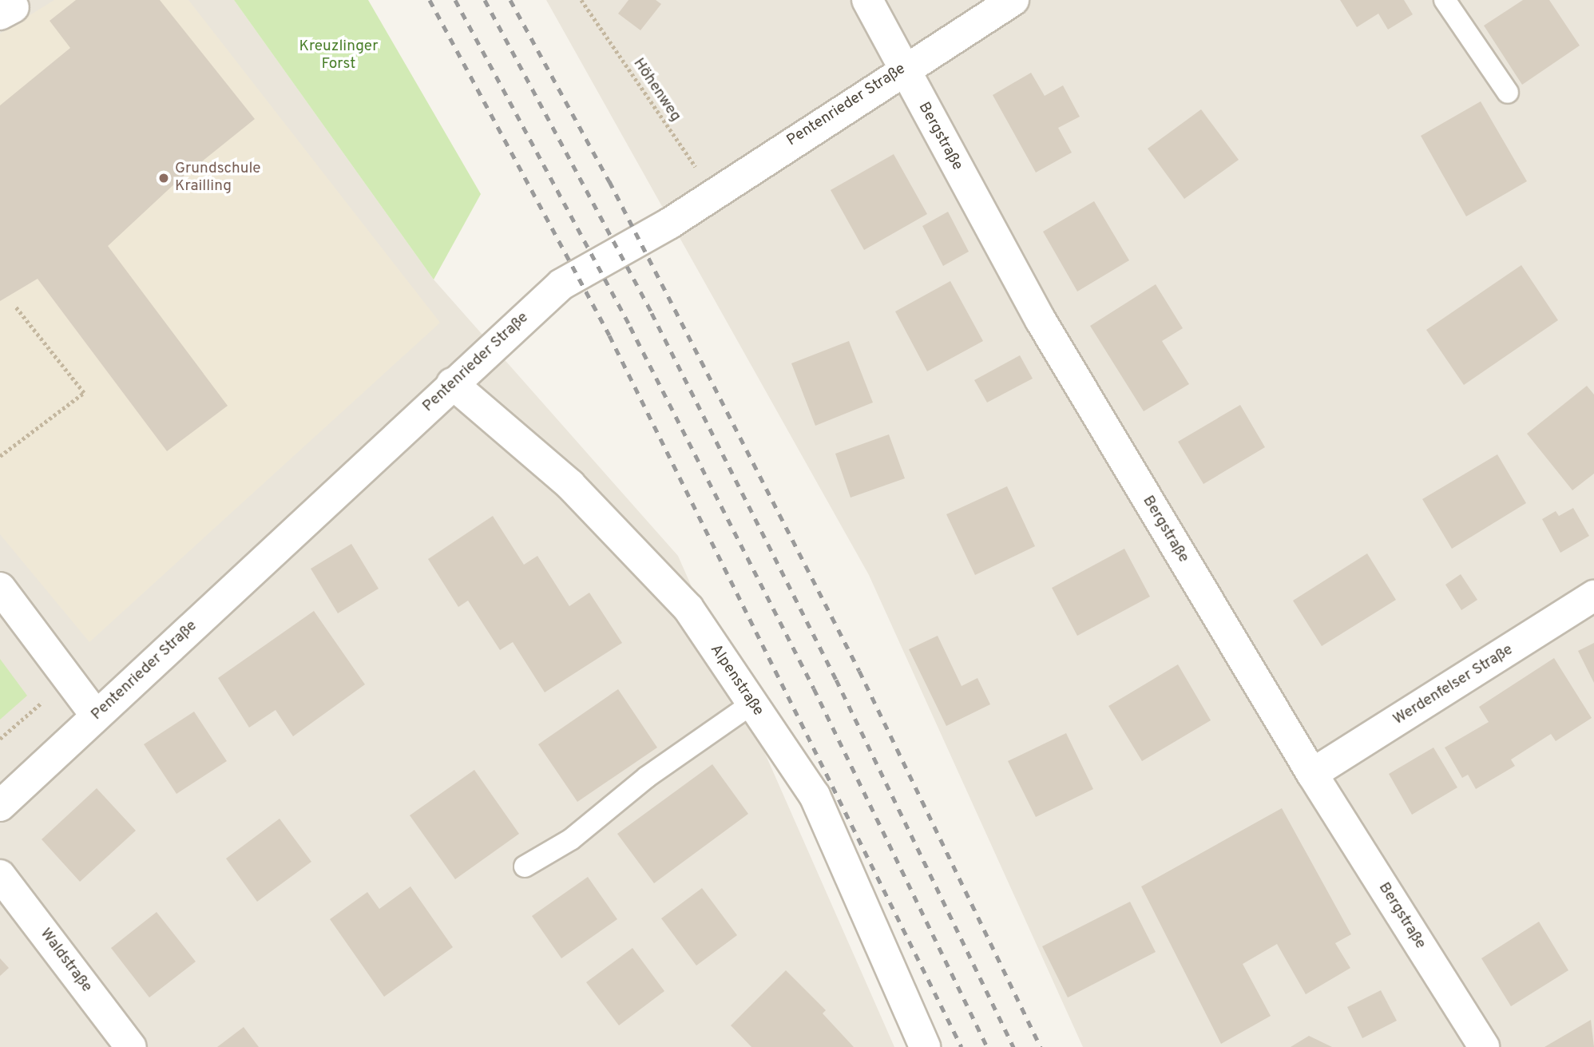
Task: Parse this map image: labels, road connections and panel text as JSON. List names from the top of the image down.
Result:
{
  "streets": {
    "street": [
      "Pentenrieder Straße",
      "Bergstraße",
      "Alpenstraße",
      "Werdenfelser Straße",
      "Waldstraße"
    ],
    "path": ["Höhenweg"]
  },
  "crossings": [
    ["Höhenweg", "Pentenrieder Straße"],
    ["Pentenrieder Straße", "Bergstraße"],
    ["Pentenrieder Straße", "Alpenstraße"],
    ["Bergstraße", "Werdenfelser Straße"]
  ],
  "parks": ["Kreuzlinger Forst"],
  "places": ["Grundschule Krailling"]
}
